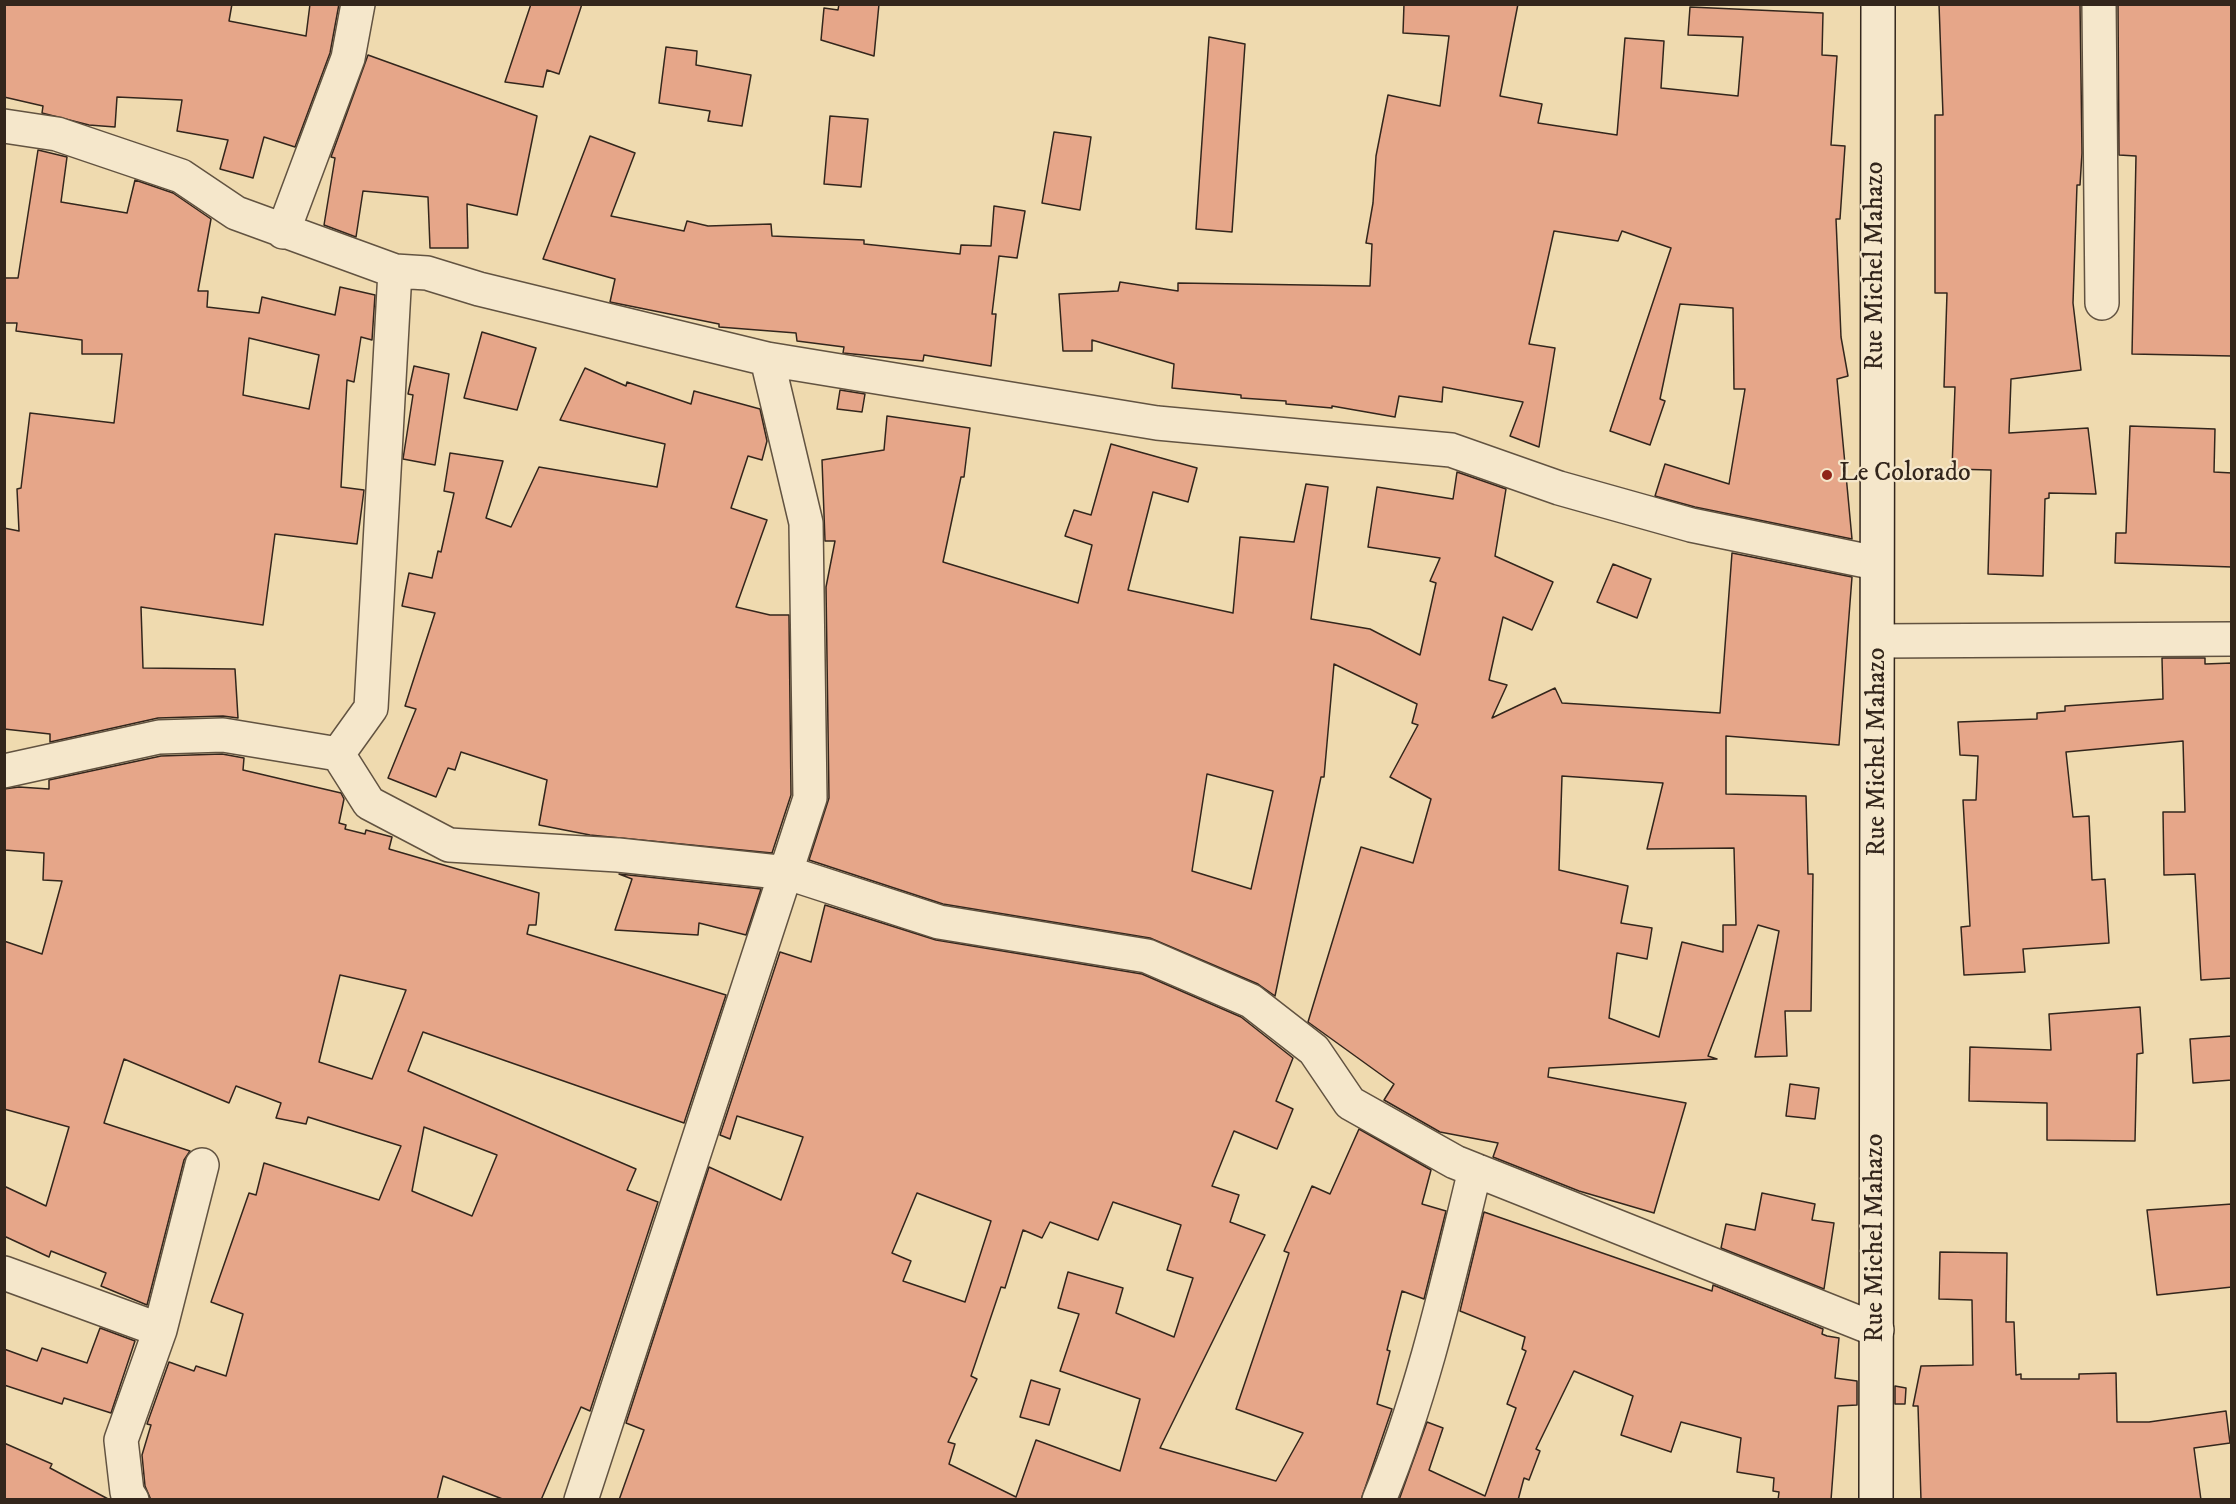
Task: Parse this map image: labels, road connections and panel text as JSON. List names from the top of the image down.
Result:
{
  "streets": {
    "street": ["Rue Michel Mahazo"]
  },
  "places": ["Le Colorado"]
}
